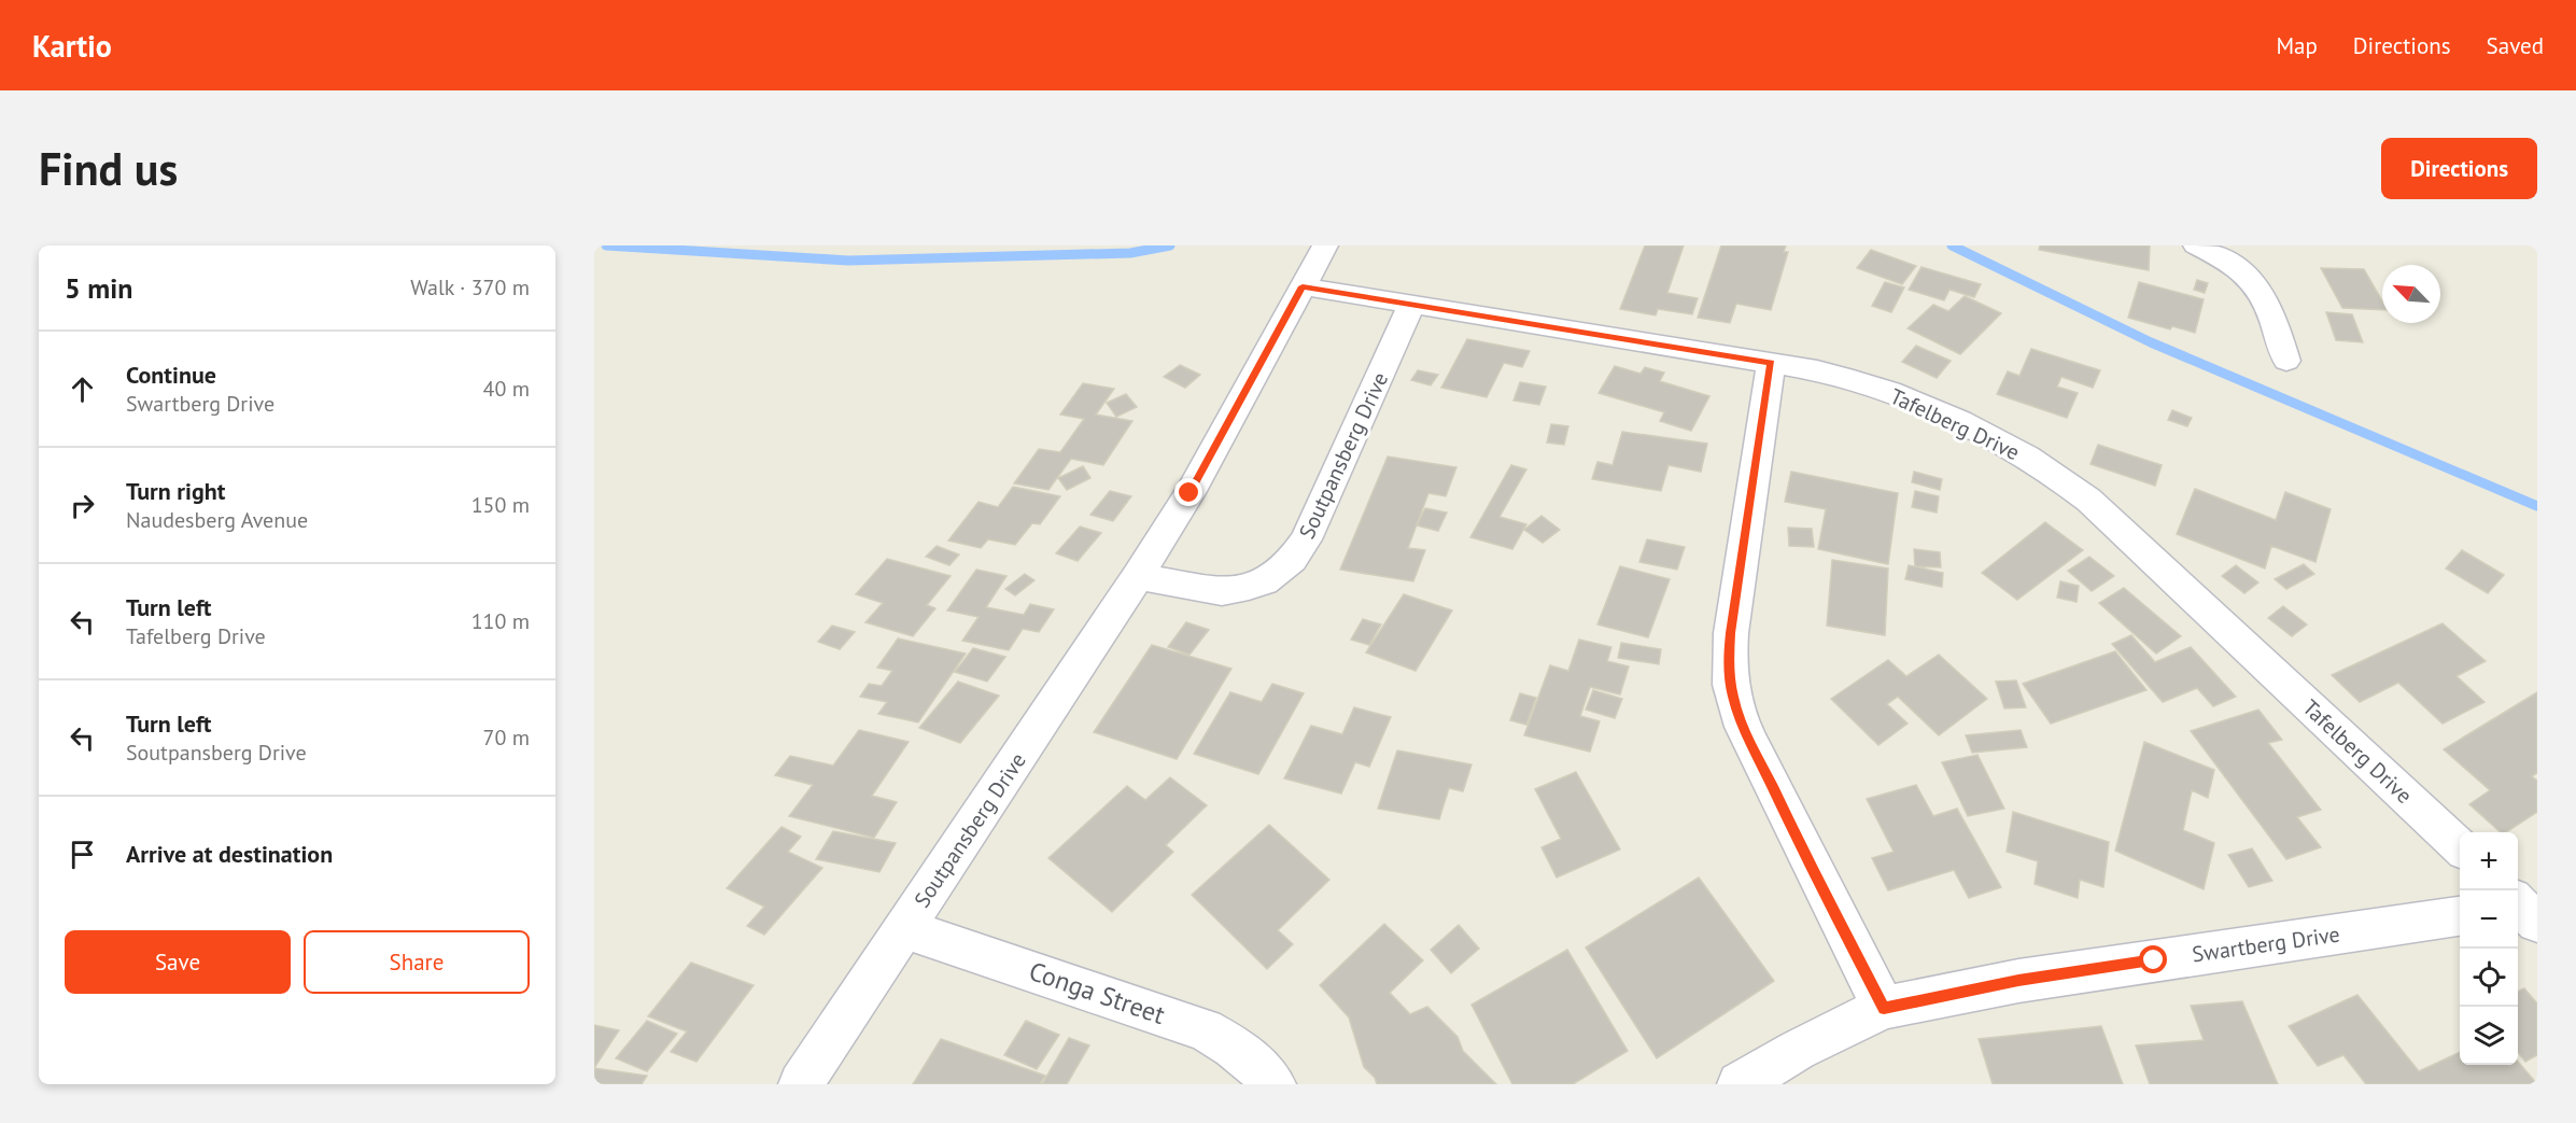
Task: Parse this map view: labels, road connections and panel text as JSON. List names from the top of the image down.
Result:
{
  "streets": {
    "street": [
      "Tafelberg Drive",
      "Soutpansberg Drive",
      "Swartberg Drive",
      "Conga Street"
    ]
  },
  "crossings": [
    ["Tafelberg Drive", "Soutpansberg Drive"],
    ["Soutpansberg Drive", "Conga Street"]
  ],
  "north": "top left",
  "page": {
    "header": "Kartio",
    "nav": ["Map", "Directions", "Saved"],
    "buttons": [
      "Directions",
      ["Save", "Share"]
    ],
    "title": "Find us",
    "heading": ["5 min", "Walk · 370 m"],
    "list": [
      ["Continue", "Swartberg Drive", "40 m"],
      ["Turn right", "Naudesberg Avenue", "150 m"],
      ["Turn left", "Tafelberg Drive", "110 m"],
      ["Turn left", "Soutpansberg Drive", "70 m"],
      "Arrive at destination"
    ],
    "map_buttons": ["+", "−"]
  }
}
